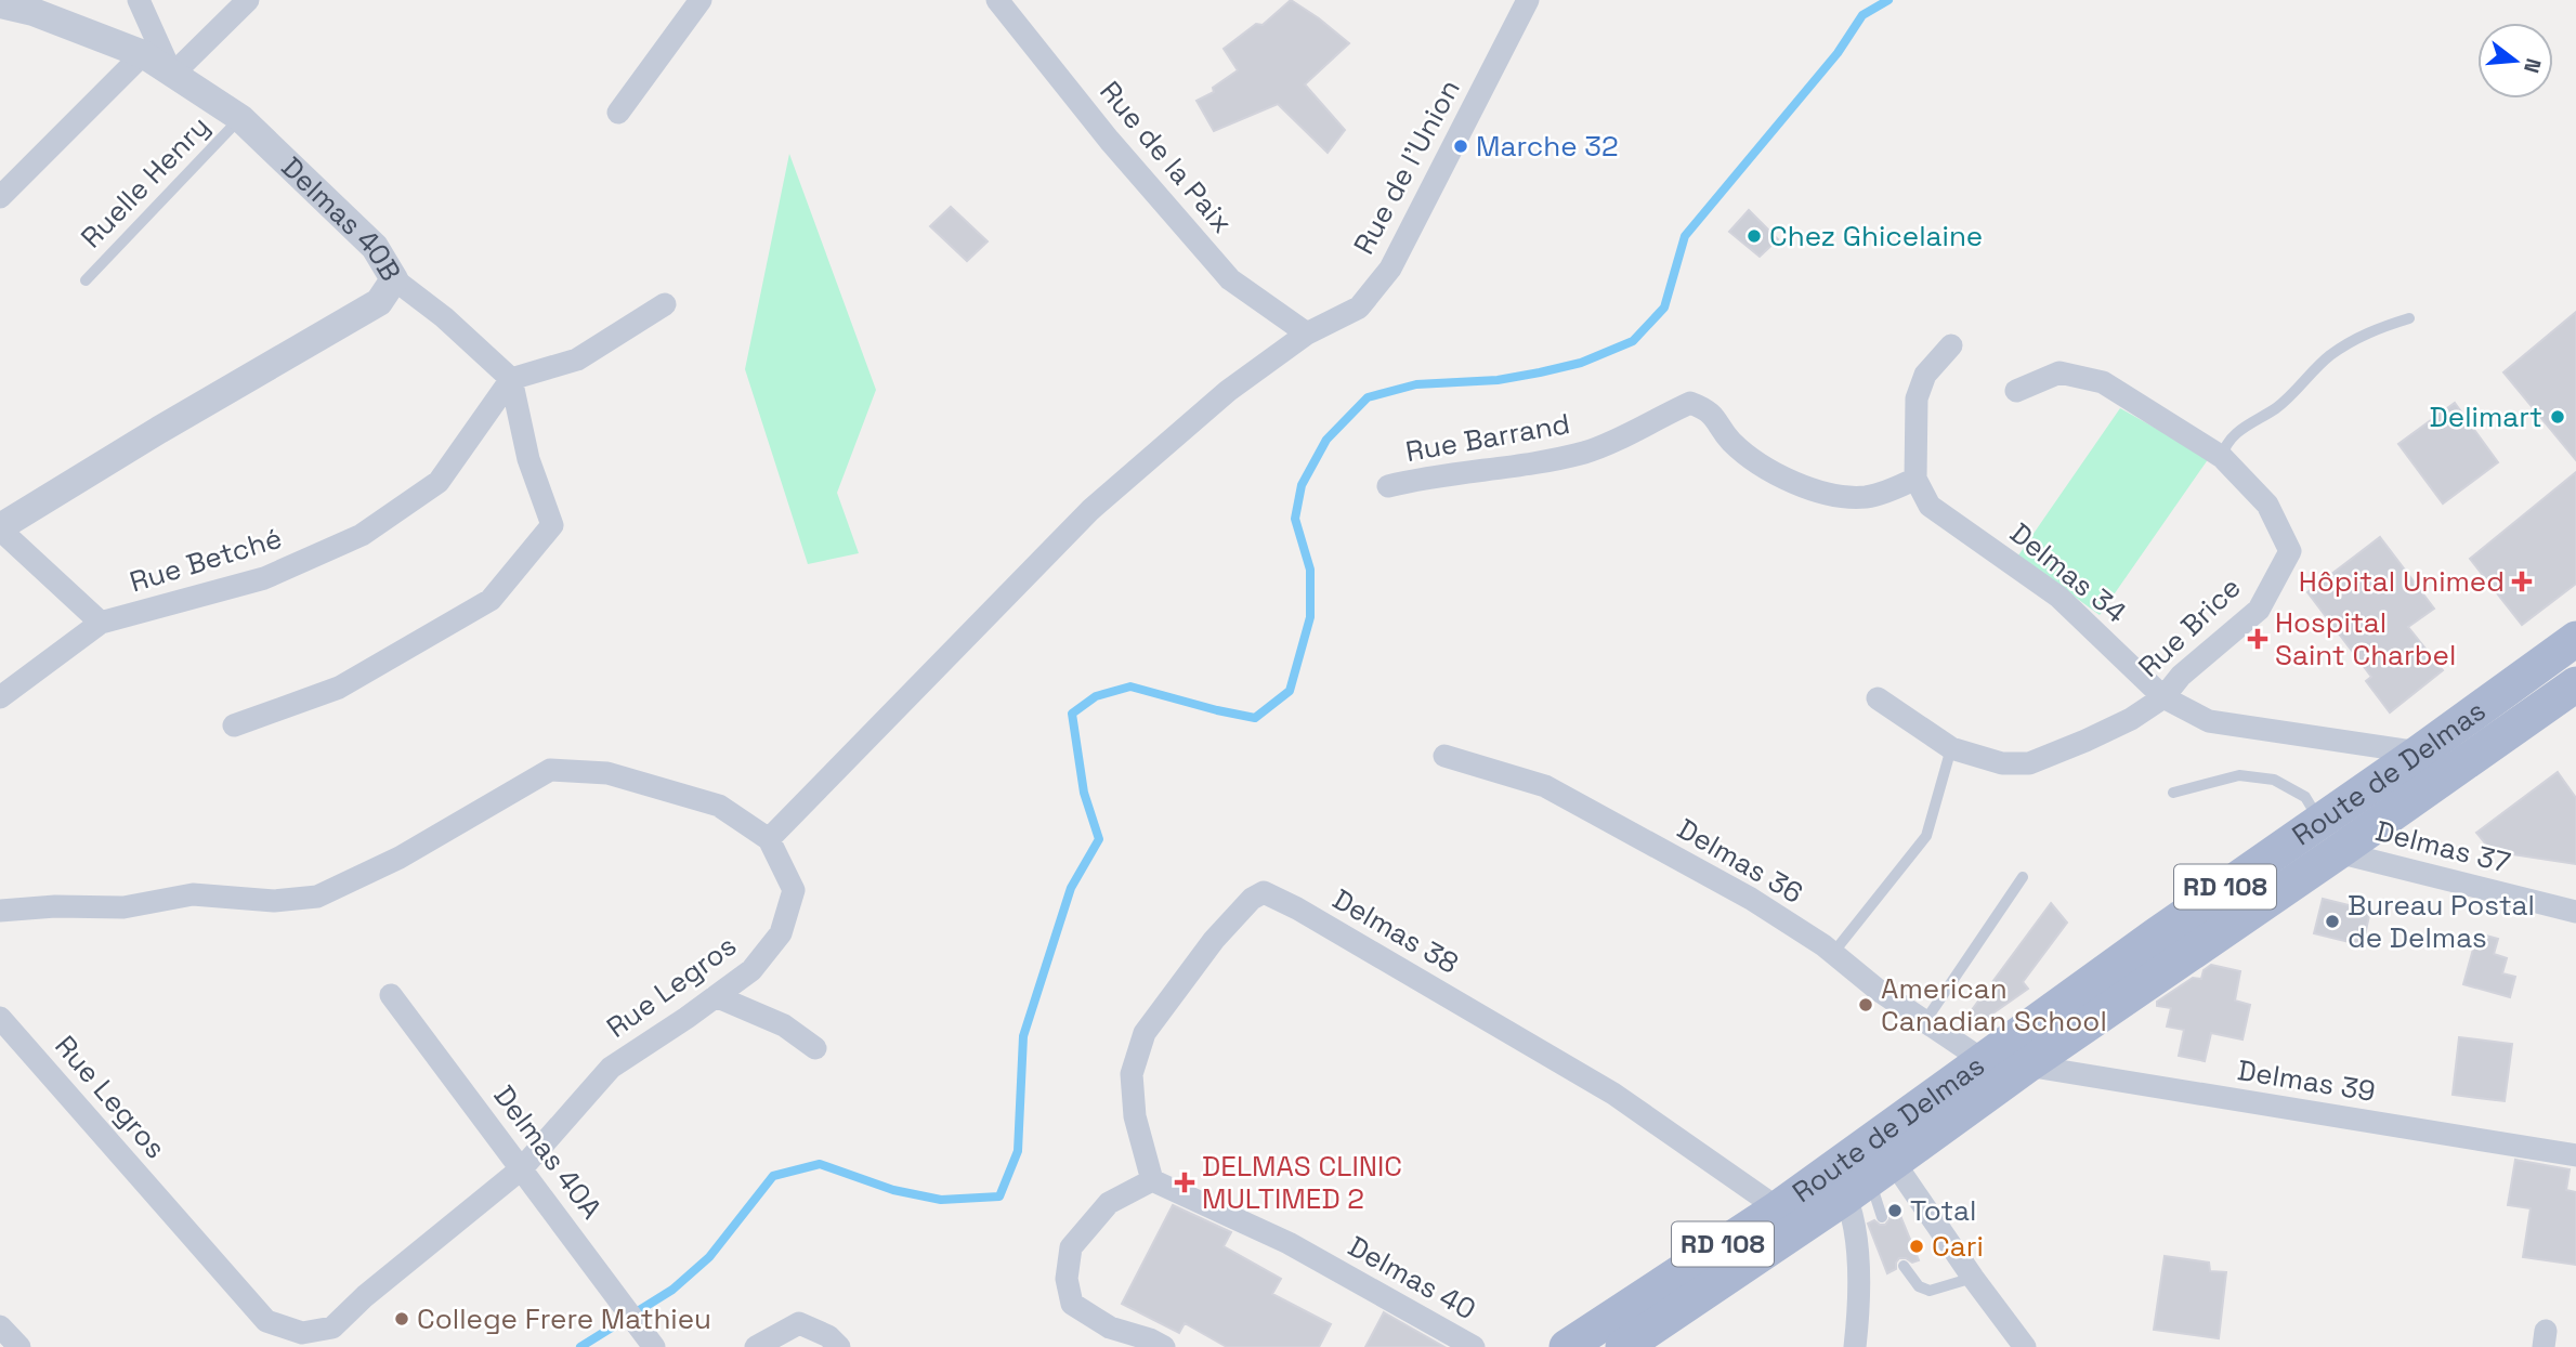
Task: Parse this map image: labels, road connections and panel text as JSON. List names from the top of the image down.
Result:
{
  "streets": {
    "main road": ["Route de Delmas", "RD 108"],
    "street": [
      "Rue de la Paix",
      "Rue de l'Union",
      "Delmas 40B",
      "Rue Barrand",
      "Rue Betché",
      "Delmas 34",
      "Rue Brice",
      "Delmas 37",
      "Delmas 36",
      "Delmas 38",
      "Rue Legros",
      "Delmas 39",
      "Delmas 40A",
      "Delmas 40"
    ],
    "lane": ["Ruelle Henry"]
  },
  "crossings": [
    ["Rue de la Paix", "Rue de l'Union"],
    ["Rue de l'Union", "Rue Legros"],
    ["Ruelle Henry", "Delmas 40B"],
    ["Delmas 40B", "Rue Betché"],
    ["Rue Barrand", "Delmas 34"],
    ["Delmas 34", "Rue Brice"],
    ["Delmas 34", "Route de Delmas"],
    ["Route de Delmas", "Delmas 37"],
    ["Route de Delmas", "Delmas 36"],
    ["Route de Delmas", "Delmas 38"],
    ["Route de Delmas", "Delmas 39"],
    ["Delmas 36", "Delmas 39"],
    ["Delmas 38", "Delmas 40"],
    ["Rue Legros", "Delmas 40A"]
  ],
  "places": {
    "other": [
      "Marche 32",
      "Chez Ghicelaine",
      "Delimart",
      "Bureau Postal de Delmas",
      "American Canadian School",
      "Total",
      "Cari",
      "College Frere Mathieu"
    ],
    "health": ["Hôpital Unimed", "Hospital Saint Charbel", "DELMAS CLINIC MULTIMED 2"]
  },
  "north": "right"
}
